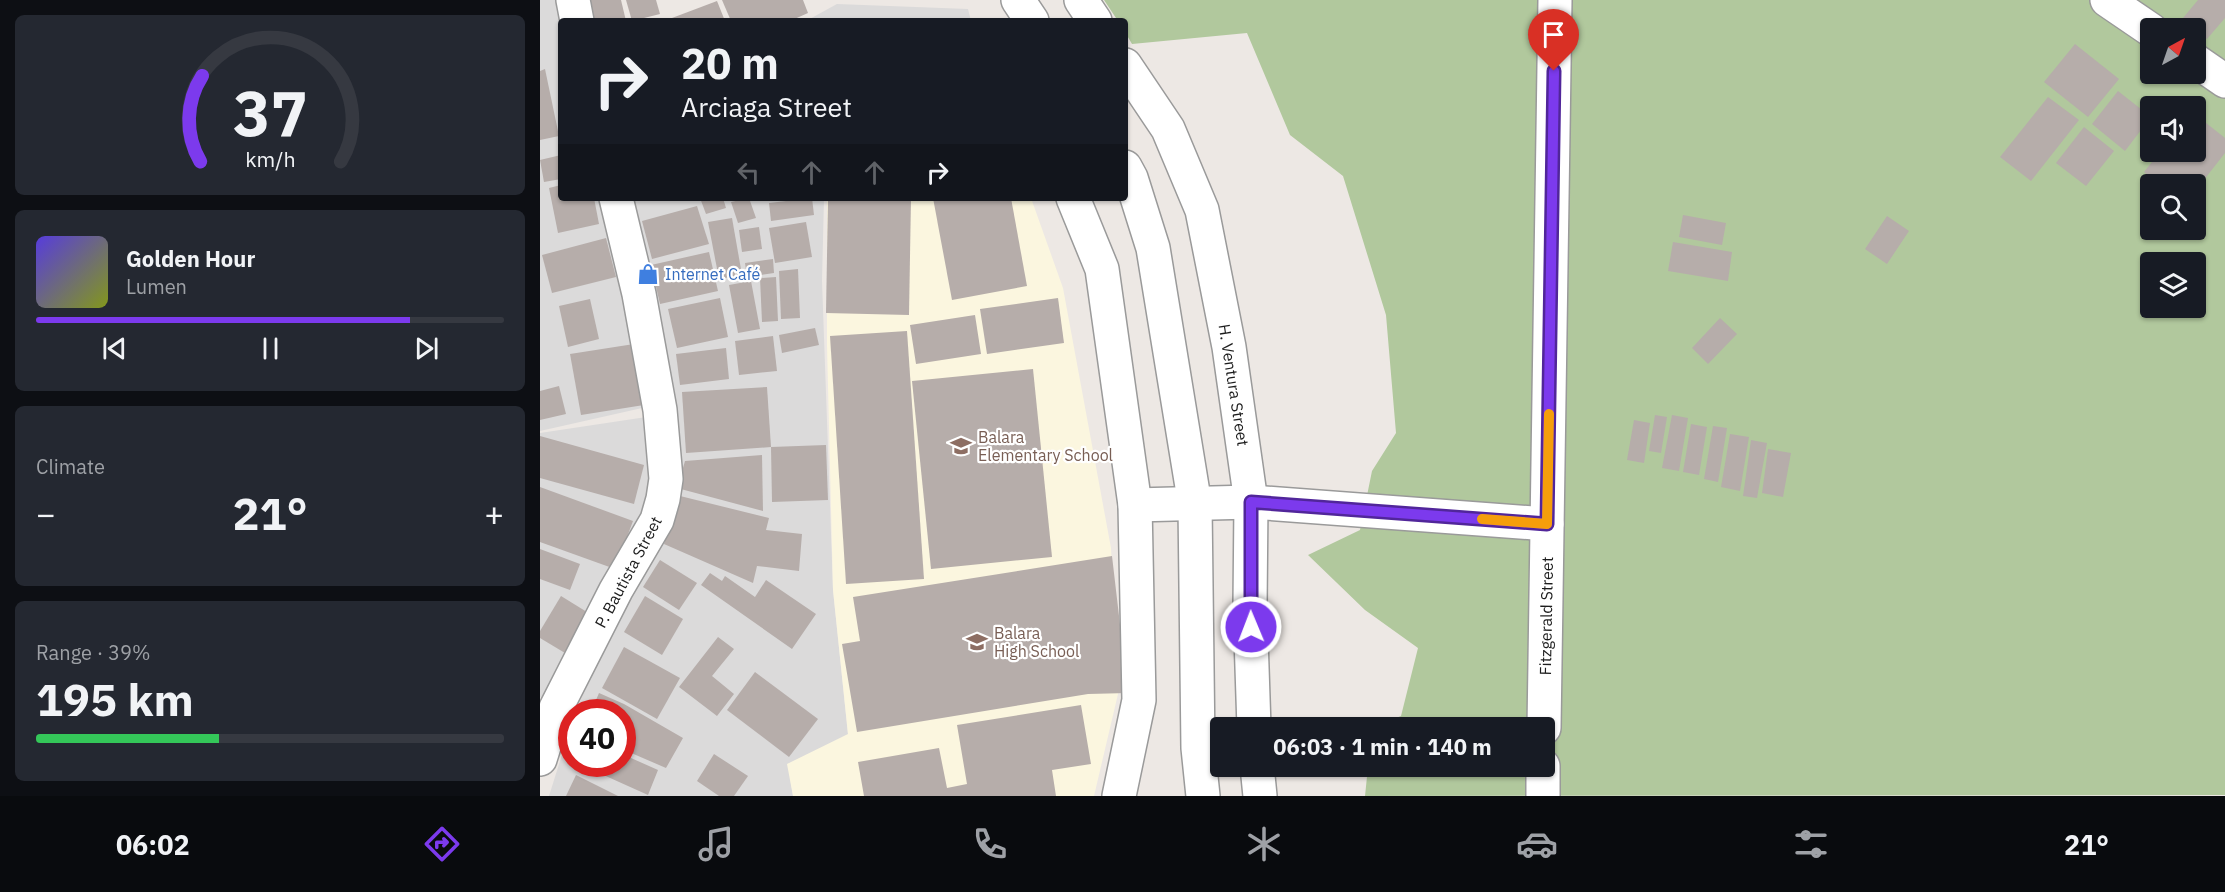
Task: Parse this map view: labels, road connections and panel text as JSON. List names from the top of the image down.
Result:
{
  "streets": {
    "street": ["H. Ventura Street", "P. Bautista Street", "Fitzgerald Street"]
  },
  "places": {
    "shop": ["Internet Café"],
    "school or university": ["Balara Elementary School", "Balara High School"]
  },
  "north": "top right",
  "page": {
    "turn": ["20 m", "Arciaga Street"],
    "song": ["Golden Hour", "Lumen"],
    "tile": [
      "Climate",
      ["Range · 39%", "195 km"]
    ],
    "heat": ["−", "21°", "+"],
    "limit": "40",
    "trip": "06:03 · 1 min · 140 m",
    "tabs": ["06:02", "21°"],
    "gauge": ["37", "km/h"]
  }
}
